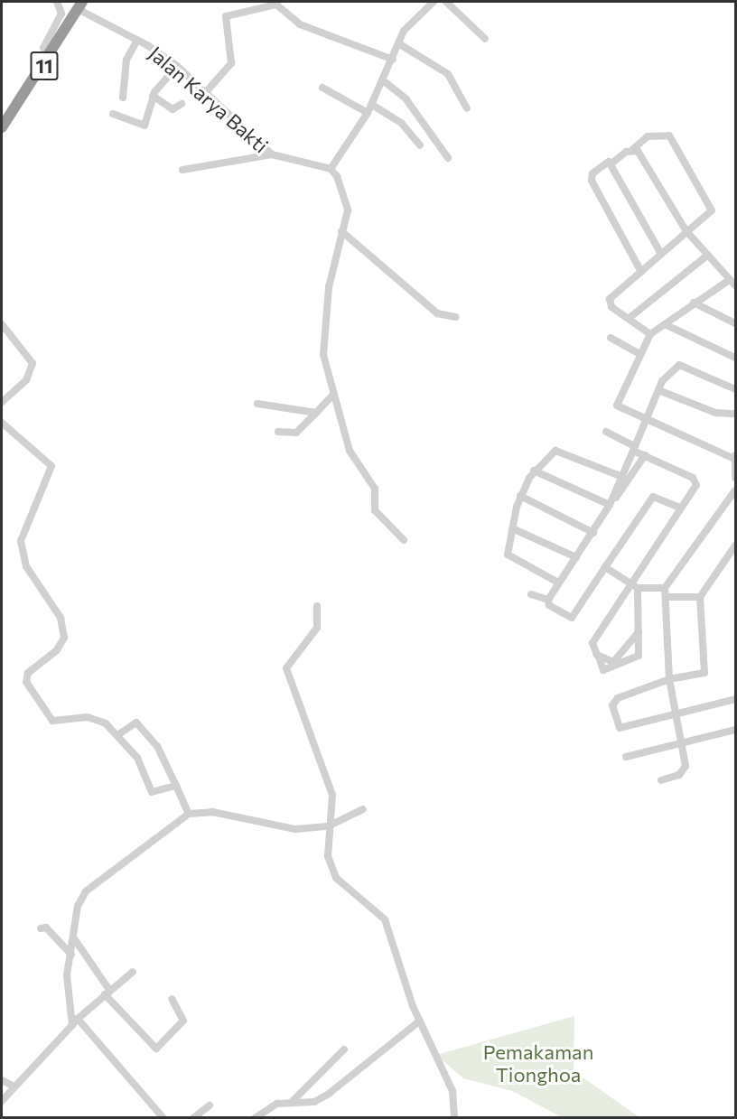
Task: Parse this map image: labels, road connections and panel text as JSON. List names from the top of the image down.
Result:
{
  "streets": {
    "highway": ["11"],
    "street": ["Jalan Karya Bakti"]
  },
  "crossings": [
    ["11", "Jalan Karya Bakti"]
  ],
  "parks": ["Pemakaman Tionghoa"]
}
